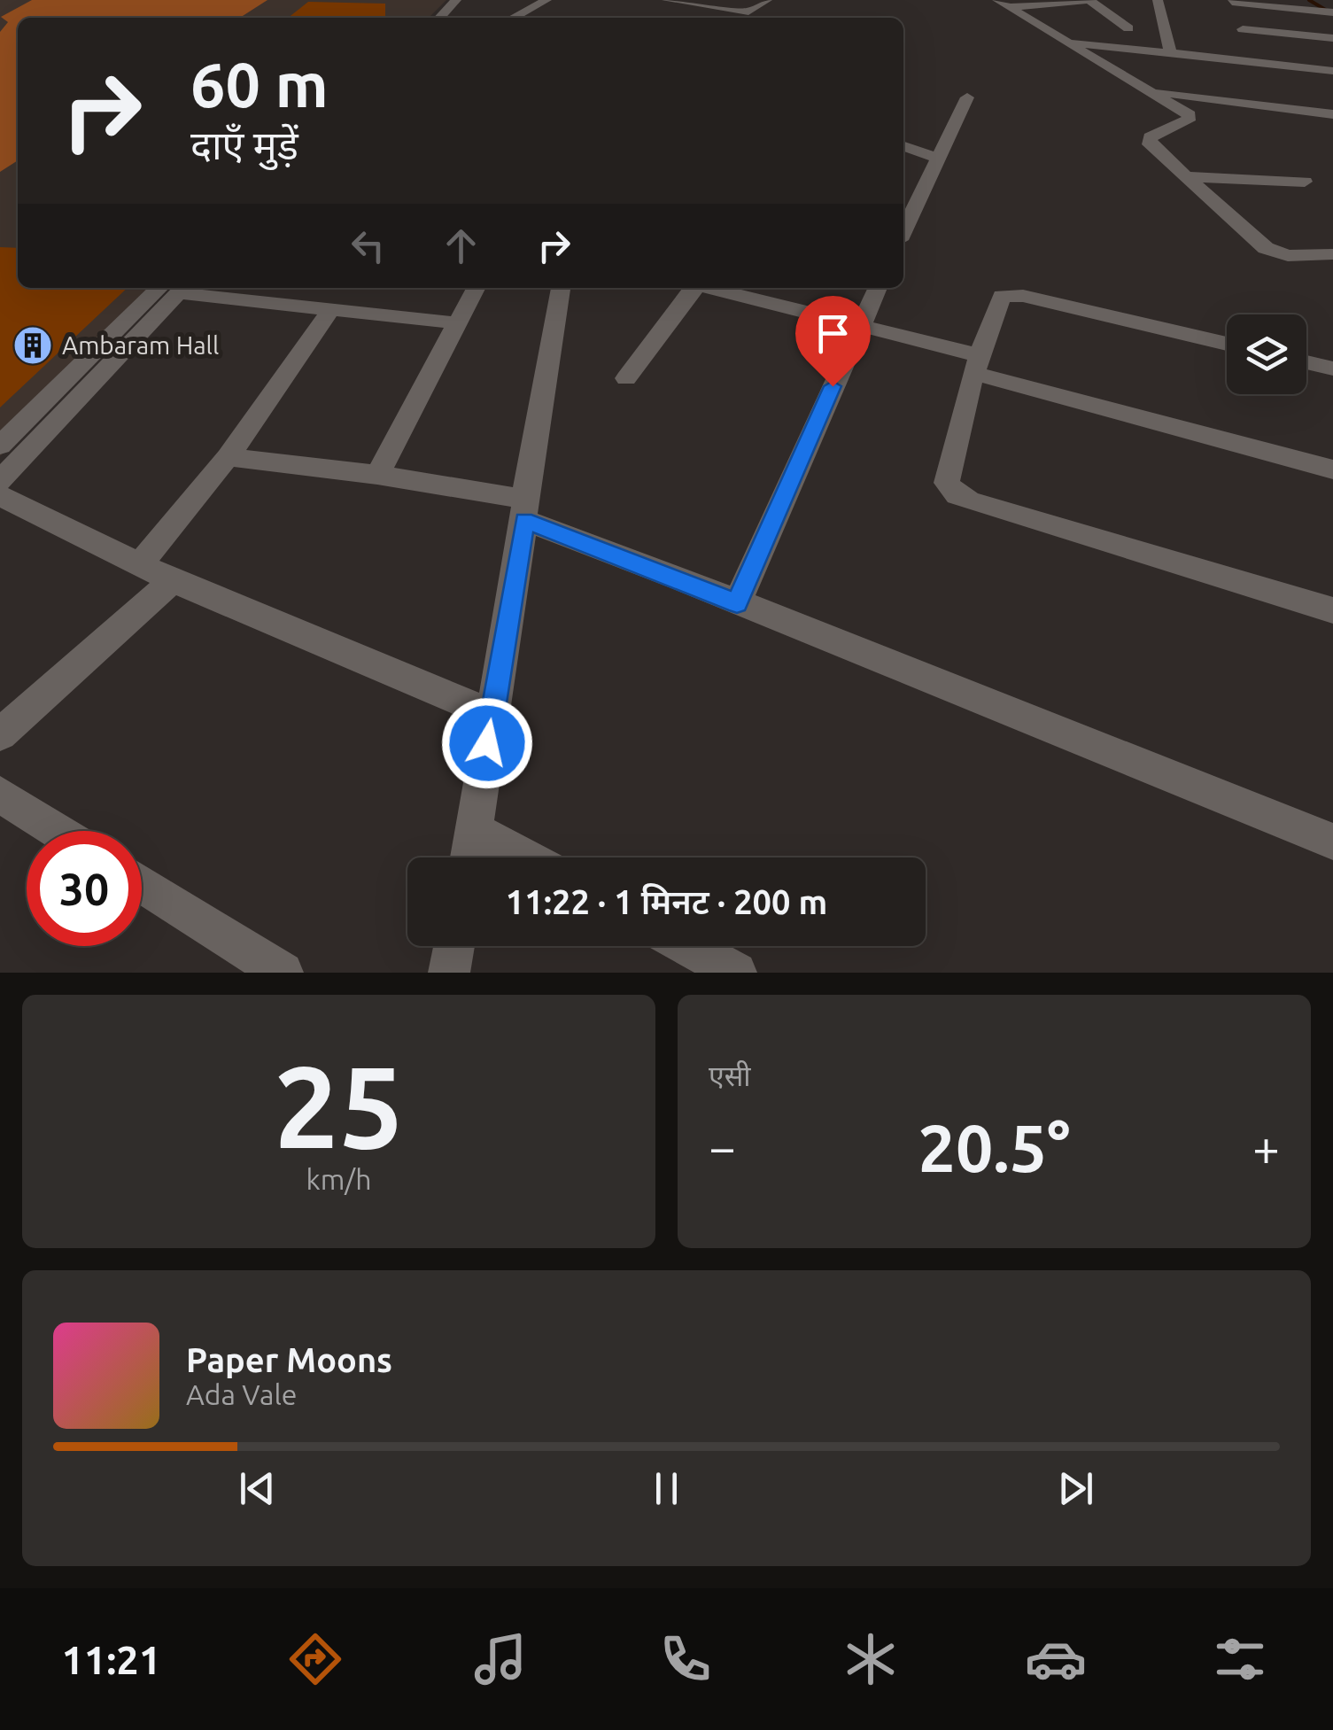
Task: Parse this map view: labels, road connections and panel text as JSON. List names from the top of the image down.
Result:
{
  "places": {
    "building": ["Ambaram Hall"]
  },
  "page": {
    "turn": ["60 m", "दाएँ मुड़ें"],
    "limit": "30",
    "trip": "11:22 · 1 मिनट · 200 m",
    "tile": [
      ["25", "km/h"],
      "एसी"
    ],
    "heat": ["−", "20.5°", "+"],
    "song": ["Paper Moons", "Ada Vale"],
    "tabs": "11:21"
  }
}
